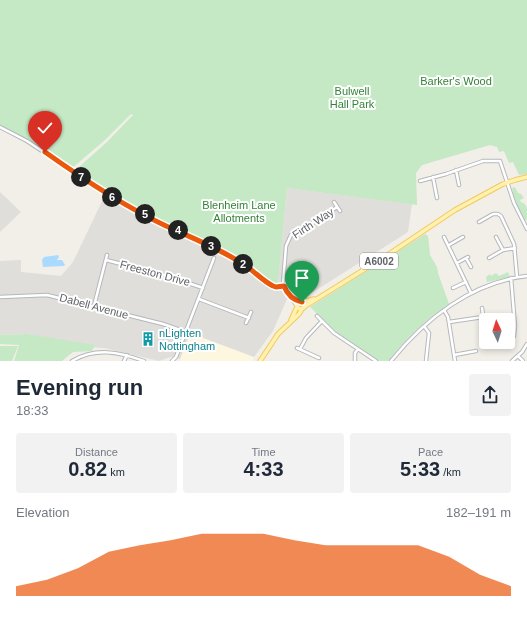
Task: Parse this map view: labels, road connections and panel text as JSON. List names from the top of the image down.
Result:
{
  "streets": {
    "main road": ["A6002"],
    "street": ["Firth Way", "Freeston Drive", "Dabell Avenue"]
  },
  "parks": ["Barker's Wood", "Bulwell Hall Park", "Blenheim Lane Allotments"],
  "places": {
    "building": ["nLighten Nottingham"]
  },
  "north": "top",
  "page": {
    "pins": [
      "7",
      "6",
      "5",
      "4",
      "3",
      "2"
    ],
    "heading": ["Evening run", "18:33"],
    "stats": [
      ["Distance", "0.82 km"],
      ["Time", "4:33"],
      ["Pace", "5:33 /km"]
    ],
    "chart": ["Elevation", "182–191 m"]
  }
}
